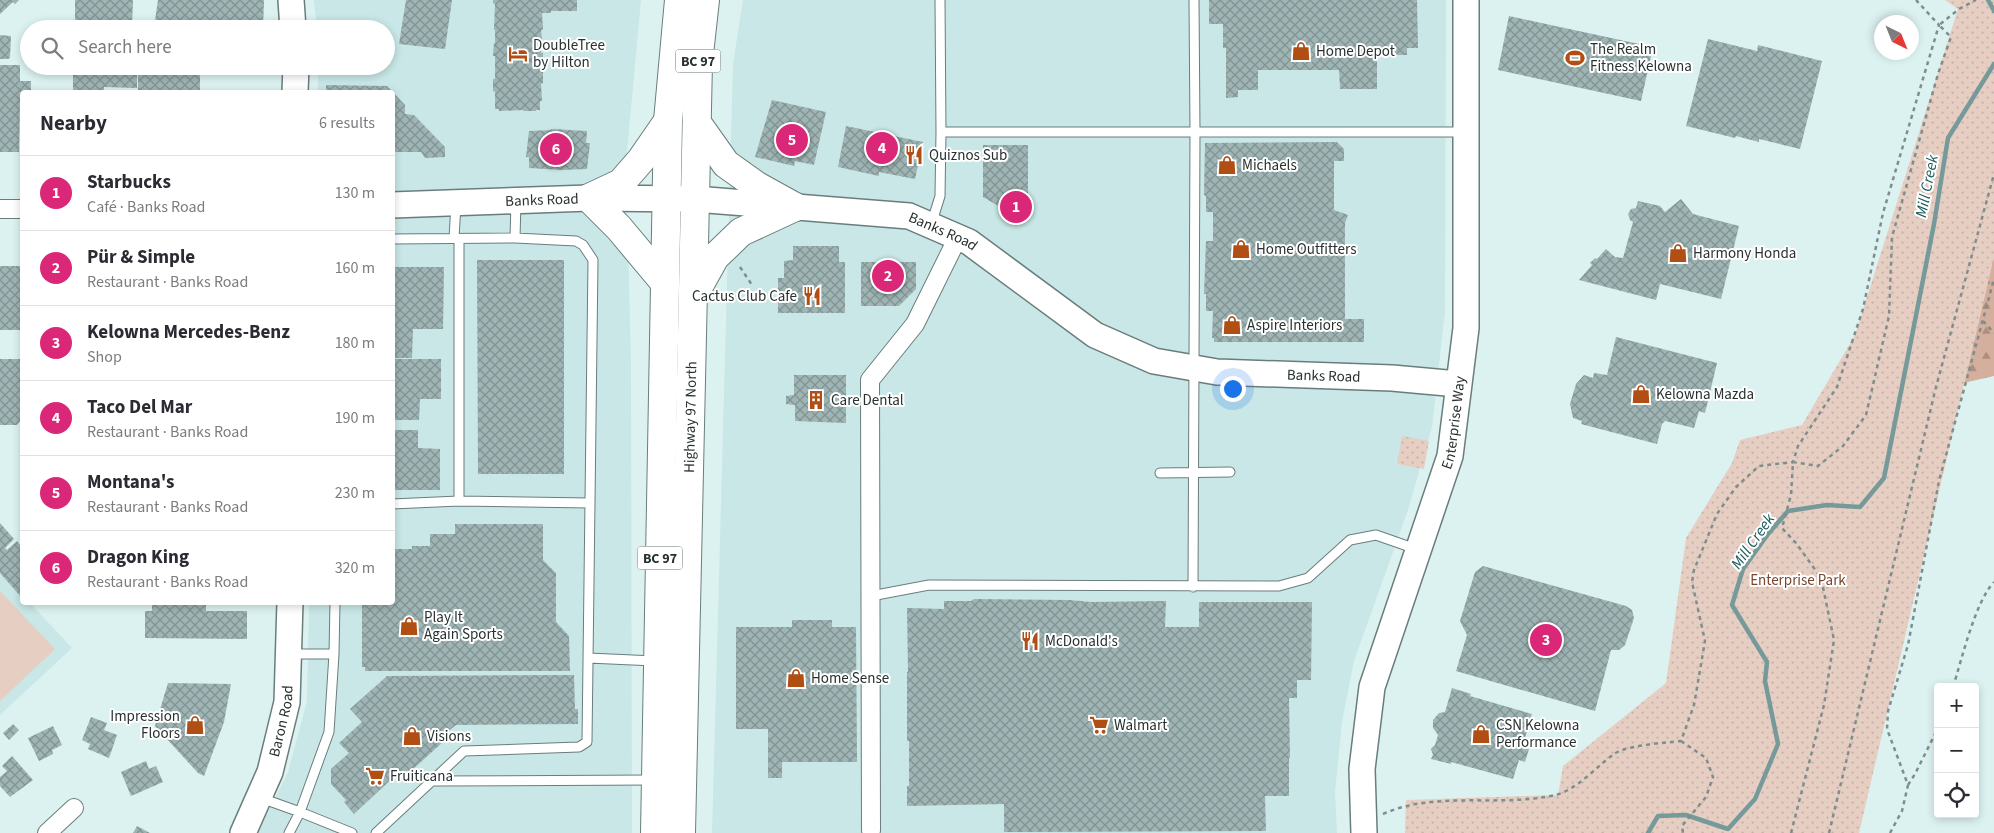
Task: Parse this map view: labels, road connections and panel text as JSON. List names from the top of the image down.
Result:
{
  "streets": {
    "highway": ["BC 97", "Highway 97 North"],
    "street": ["Banks Road", "Enterprise Way", "Baron Road"]
  },
  "crossings": [
    ["Banks Road", "Highway 97 North"],
    ["Banks Road", "Enterprise Way"]
  ],
  "water": ["Mill Creek"],
  "parks": ["Enterprise Park"],
  "places": {
    "shop": [
      "Home Depot",
      "Michaels",
      "Home Outfitters",
      "Harmony Honda",
      "Aspire Interiors",
      "Kelowna Mazda",
      "Play It Again Sports",
      "Home Sense",
      "Impression Floors",
      "CSN Kelowna Performance",
      "Visions"
    ],
    "hotel": ["DoubleTree by Hilton"],
    "sports": ["The Realm Fitness Kelowna"],
    "restaurant": ["Quiznos Sub", "Cactus Club Cafe", "McDonald's"],
    "building": ["Care Dental"],
    "supermarket": ["Walmart", "Fruiticana"]
  },
  "north": "bottom right",
  "page": {
    "search": "Search here",
    "heading": ["Nearby", "6 results"],
    "pins": [
      "5",
      "4",
      "6",
      "1",
      "2",
      "3"
    ],
    "list": [
      {
        "mark": "1",
        "name": "Starbucks",
        "note": "Café · Banks Road",
        "value": "130 m"
      },
      {
        "mark": "2",
        "name": "Pür & Simple",
        "note": "Restaurant · Banks Road",
        "value": "160 m"
      },
      {
        "mark": "3",
        "name": "Kelowna Mercedes-Benz",
        "note": "Shop",
        "value": "180 m"
      },
      {
        "mark": "4",
        "name": "Taco Del Mar",
        "note": "Restaurant · Banks Road",
        "value": "190 m"
      },
      {
        "mark": "5",
        "name": "Montana's",
        "note": "Restaurant · Banks Road",
        "value": "230 m"
      },
      {
        "mark": "6",
        "name": "Dragon King",
        "note": "Restaurant · Banks Road",
        "value": "320 m"
      }
    ],
    "map_buttons": ["+", "−"]
  }
}
